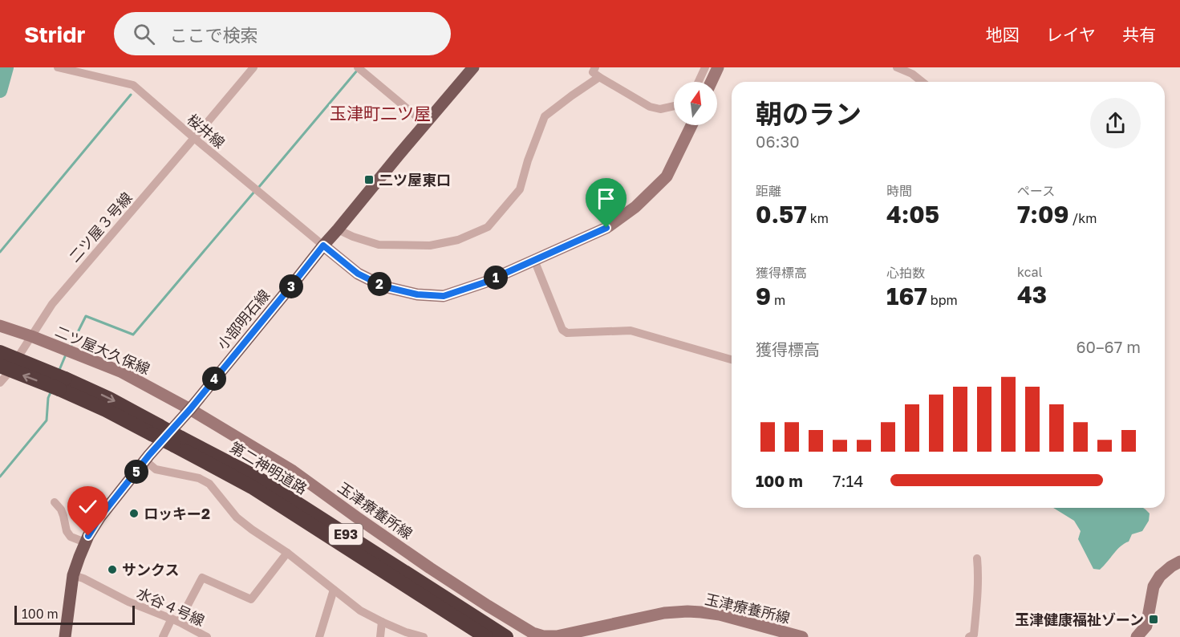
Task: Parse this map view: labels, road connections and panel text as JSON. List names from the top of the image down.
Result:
{
  "streets": {
    "highway": ["第二神明道路", "E93"],
    "main road": ["小部明石線"],
    "street": [
      "桜井線",
      "二ツ屋３号線",
      "二ツ屋大久保線",
      "玉津療養所線",
      "水谷４号線"
    ]
  },
  "crossings": [
    ["桜井線", "二ツ屋３号線"],
    ["桜井線", "小部明石線"],
    ["二ツ屋３号線", "二ツ屋大久保線"],
    ["小部明石線", "二ツ屋大久保線"],
    ["小部明石線", "玉津療養所線"],
    ["小部明石線", "水谷４号線"],
    ["二ツ屋大久保線", "玉津療養所線"]
  ],
  "districts": ["玉津町二ツ屋"],
  "places": {
    "transit": ["二ツ屋東口", "玉津健康福祉ゾーン"],
    "other": ["ロッキー2", "サンクス"]
  },
  "scale_bar": "100 m",
  "north": "top",
  "page": {
    "header": "Stridr",
    "search": "ここで検索",
    "nav": ["地図", "レイヤ", "共有"],
    "heading": ["朝のラン", "06:30"],
    "stats": [
      ["距離", "0.57 km"],
      ["時間", "4:05"],
      ["ペース", "7:09 /km"],
      ["獲得標高", "9 m"],
      ["心拍数", "167 bpm"],
      ["kcal", "43"]
    ],
    "pins": [
      "1",
      "2",
      "3",
      "4",
      "5"
    ],
    "chart": ["獲得標高", "60–67 m"],
    "list": [
      {
        "name": "100 m",
        "note": "7:14"
      }
    ],
    "scale": "100 m"
  }
}
